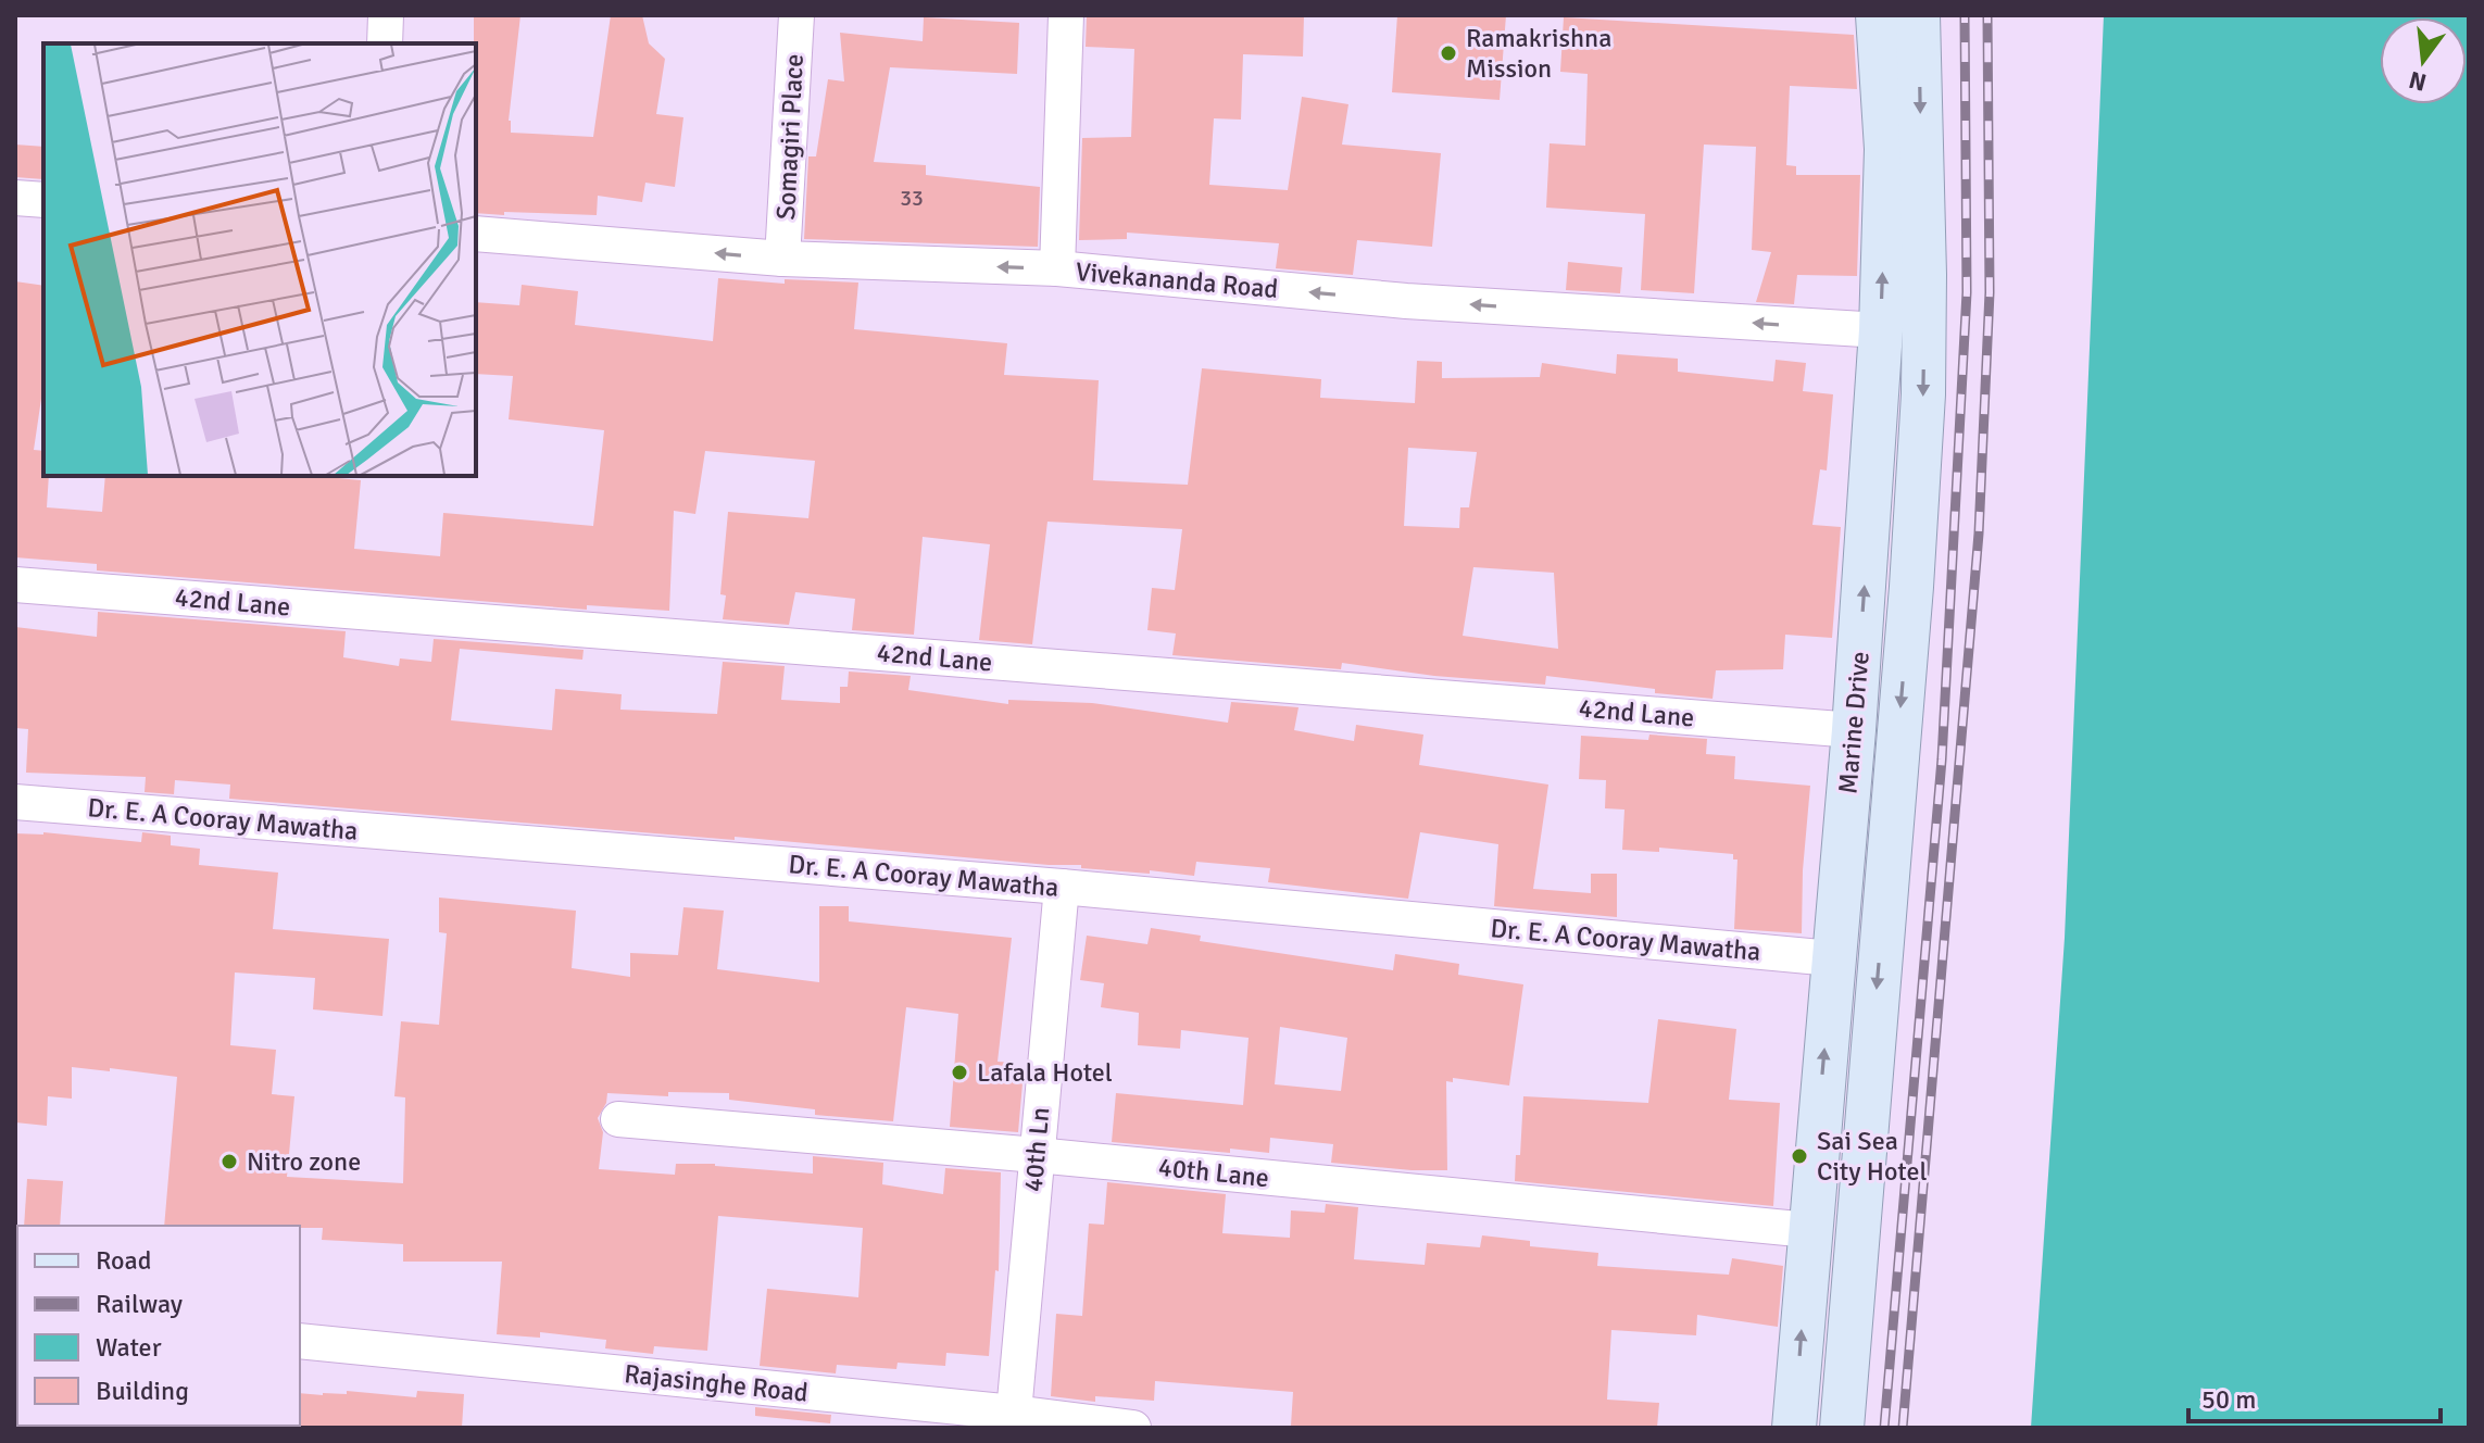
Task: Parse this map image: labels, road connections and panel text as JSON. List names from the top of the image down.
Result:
{
  "streets": {
    "main road": ["Marine Drive"],
    "street": [
      "Somagiri Place",
      "Vivekananda Road",
      "42nd Lane",
      "Dr. E. A Cooray Mawatha",
      "40th Ln",
      "40th Lane",
      "Rajasinghe Road"
    ]
  },
  "crossings": [
    ["Somagiri Place", "Vivekananda Road"],
    ["Vivekananda Road", "Marine Drive"],
    ["42nd Lane", "Marine Drive"],
    ["Marine Drive", "Dr. E. A Cooray Mawatha"],
    ["Marine Drive", "40th Lane"],
    ["Dr. E. A Cooray Mawatha", "40th Ln"],
    ["40th Ln", "40th Lane"],
    ["40th Ln", "Rajasinghe Road"]
  ],
  "one_way": ["Vivekananda Road"],
  "places": [
    "Ramakrishna Mission",
    "Lafala Hotel",
    "Sai Sea City Hotel",
    "Nitro zone"
  ],
  "house_numbers": ["33"],
  "legend": [
    "Road",
    "Railway",
    "Water",
    "Building"
  ],
  "scale_bar": "50 m",
  "north": "bottom"
}
